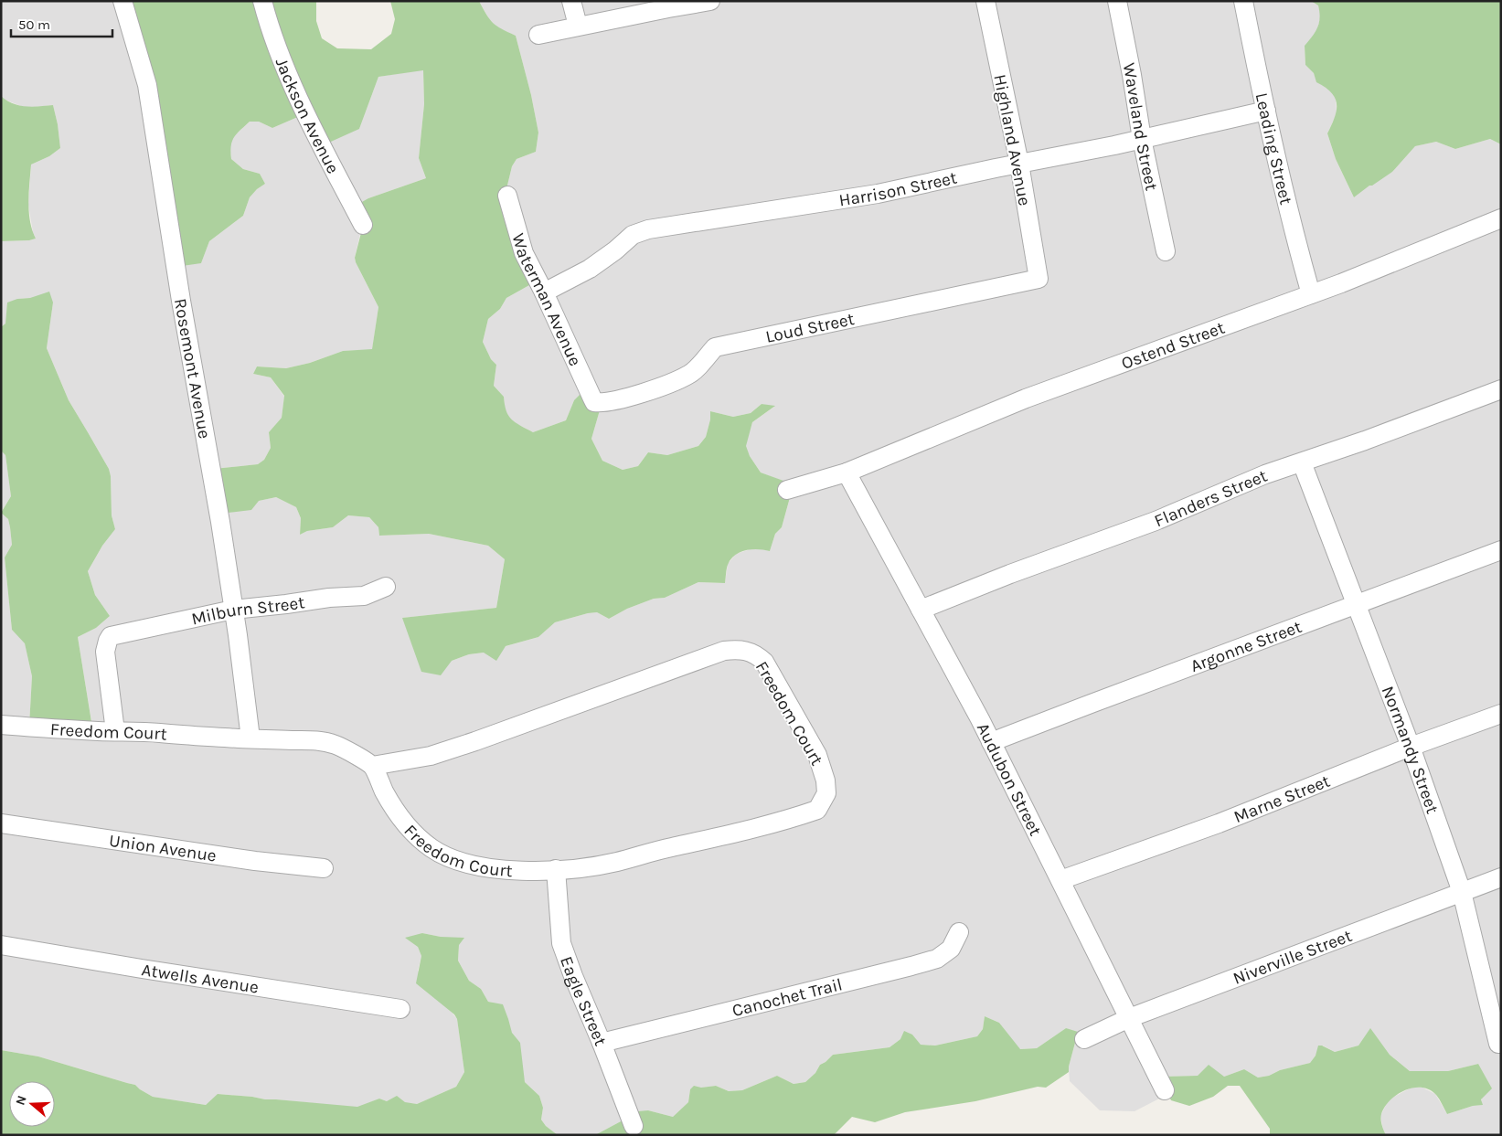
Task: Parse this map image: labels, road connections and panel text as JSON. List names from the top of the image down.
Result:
{
  "streets": {
    "street": [
      "Jackson Avenue",
      "Waveland Street",
      "Highland Avenue",
      "Leading Street",
      "Harrison Street",
      "Waterman Avenue",
      "Loud Street",
      "Ostend Street",
      "Rosemont Avenue",
      "Flanders Street",
      "Milburn Street",
      "Argonne Street",
      "Freedom Court",
      "Normandy Street",
      "Audubon Street",
      "Marne Street",
      "Union Avenue",
      "Niverville Street",
      "Atwells Avenue",
      "Canochet Trail",
      "Eagle Street"
    ]
  },
  "crossings": [
    ["Waveland Street", "Harrison Street"],
    ["Highland Avenue", "Harrison Street"],
    ["Highland Avenue", "Loud Street"],
    ["Leading Street", "Harrison Street"],
    ["Leading Street", "Ostend Street"],
    ["Harrison Street", "Waterman Avenue"],
    ["Waterman Avenue", "Loud Street"],
    ["Ostend Street", "Audubon Street"],
    ["Rosemont Avenue", "Milburn Street"],
    ["Rosemont Avenue", "Freedom Court"],
    ["Flanders Street", "Normandy Street"],
    ["Flanders Street", "Audubon Street"],
    ["Milburn Street", "Freedom Court"],
    ["Argonne Street", "Normandy Street"],
    ["Argonne Street", "Audubon Street"],
    ["Freedom Court", "Eagle Street"],
    ["Normandy Street", "Marne Street"],
    ["Normandy Street", "Niverville Street"],
    ["Audubon Street", "Marne Street"],
    ["Audubon Street", "Niverville Street"],
    ["Canochet Trail", "Eagle Street"]
  ],
  "scale_bar": "50 m",
  "north": "left"
}
